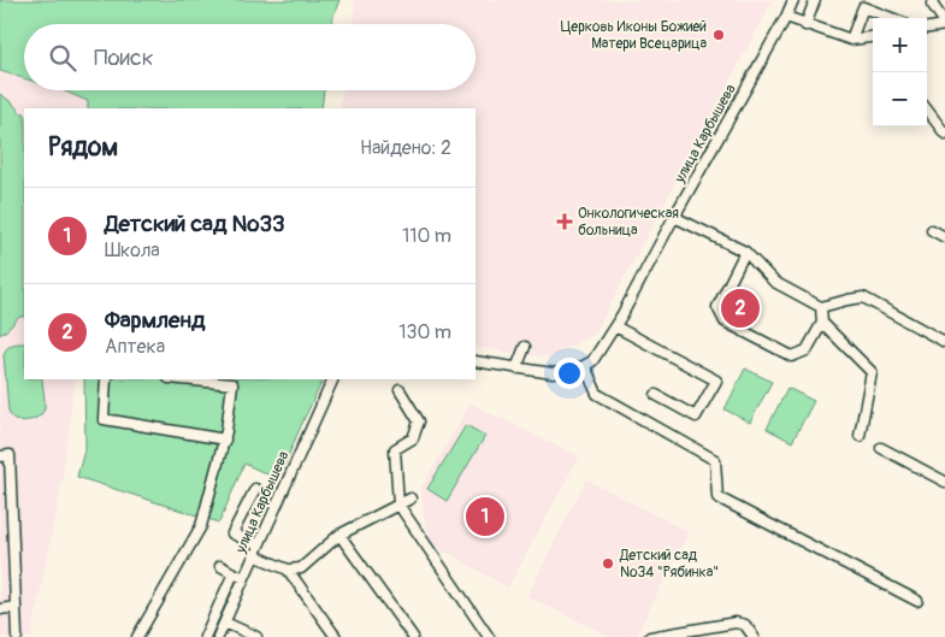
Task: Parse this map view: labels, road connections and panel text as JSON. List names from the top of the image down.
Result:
{
  "streets": {
    "street": ["улица Карбышева"]
  },
  "places": {
    "other": ["Церковь Иконы Божией Матери Всецарица", "Детский сад №34 \"Рябинка\""],
    "health": ["Онкологическая больница"]
  },
  "page": {
    "map_buttons": ["+", "−"],
    "search": "Поиск",
    "heading": ["Рядом", "Найдено: 2"],
    "list": [
      {
        "mark": "1",
        "name": "Детский сад №33",
        "note": "Школа",
        "value": "110 m"
      },
      {
        "mark": "2",
        "name": "Фармленд",
        "note": "Аптека",
        "value": "130 m"
      }
    ],
    "pins": ["2", "1"]
  }
}
